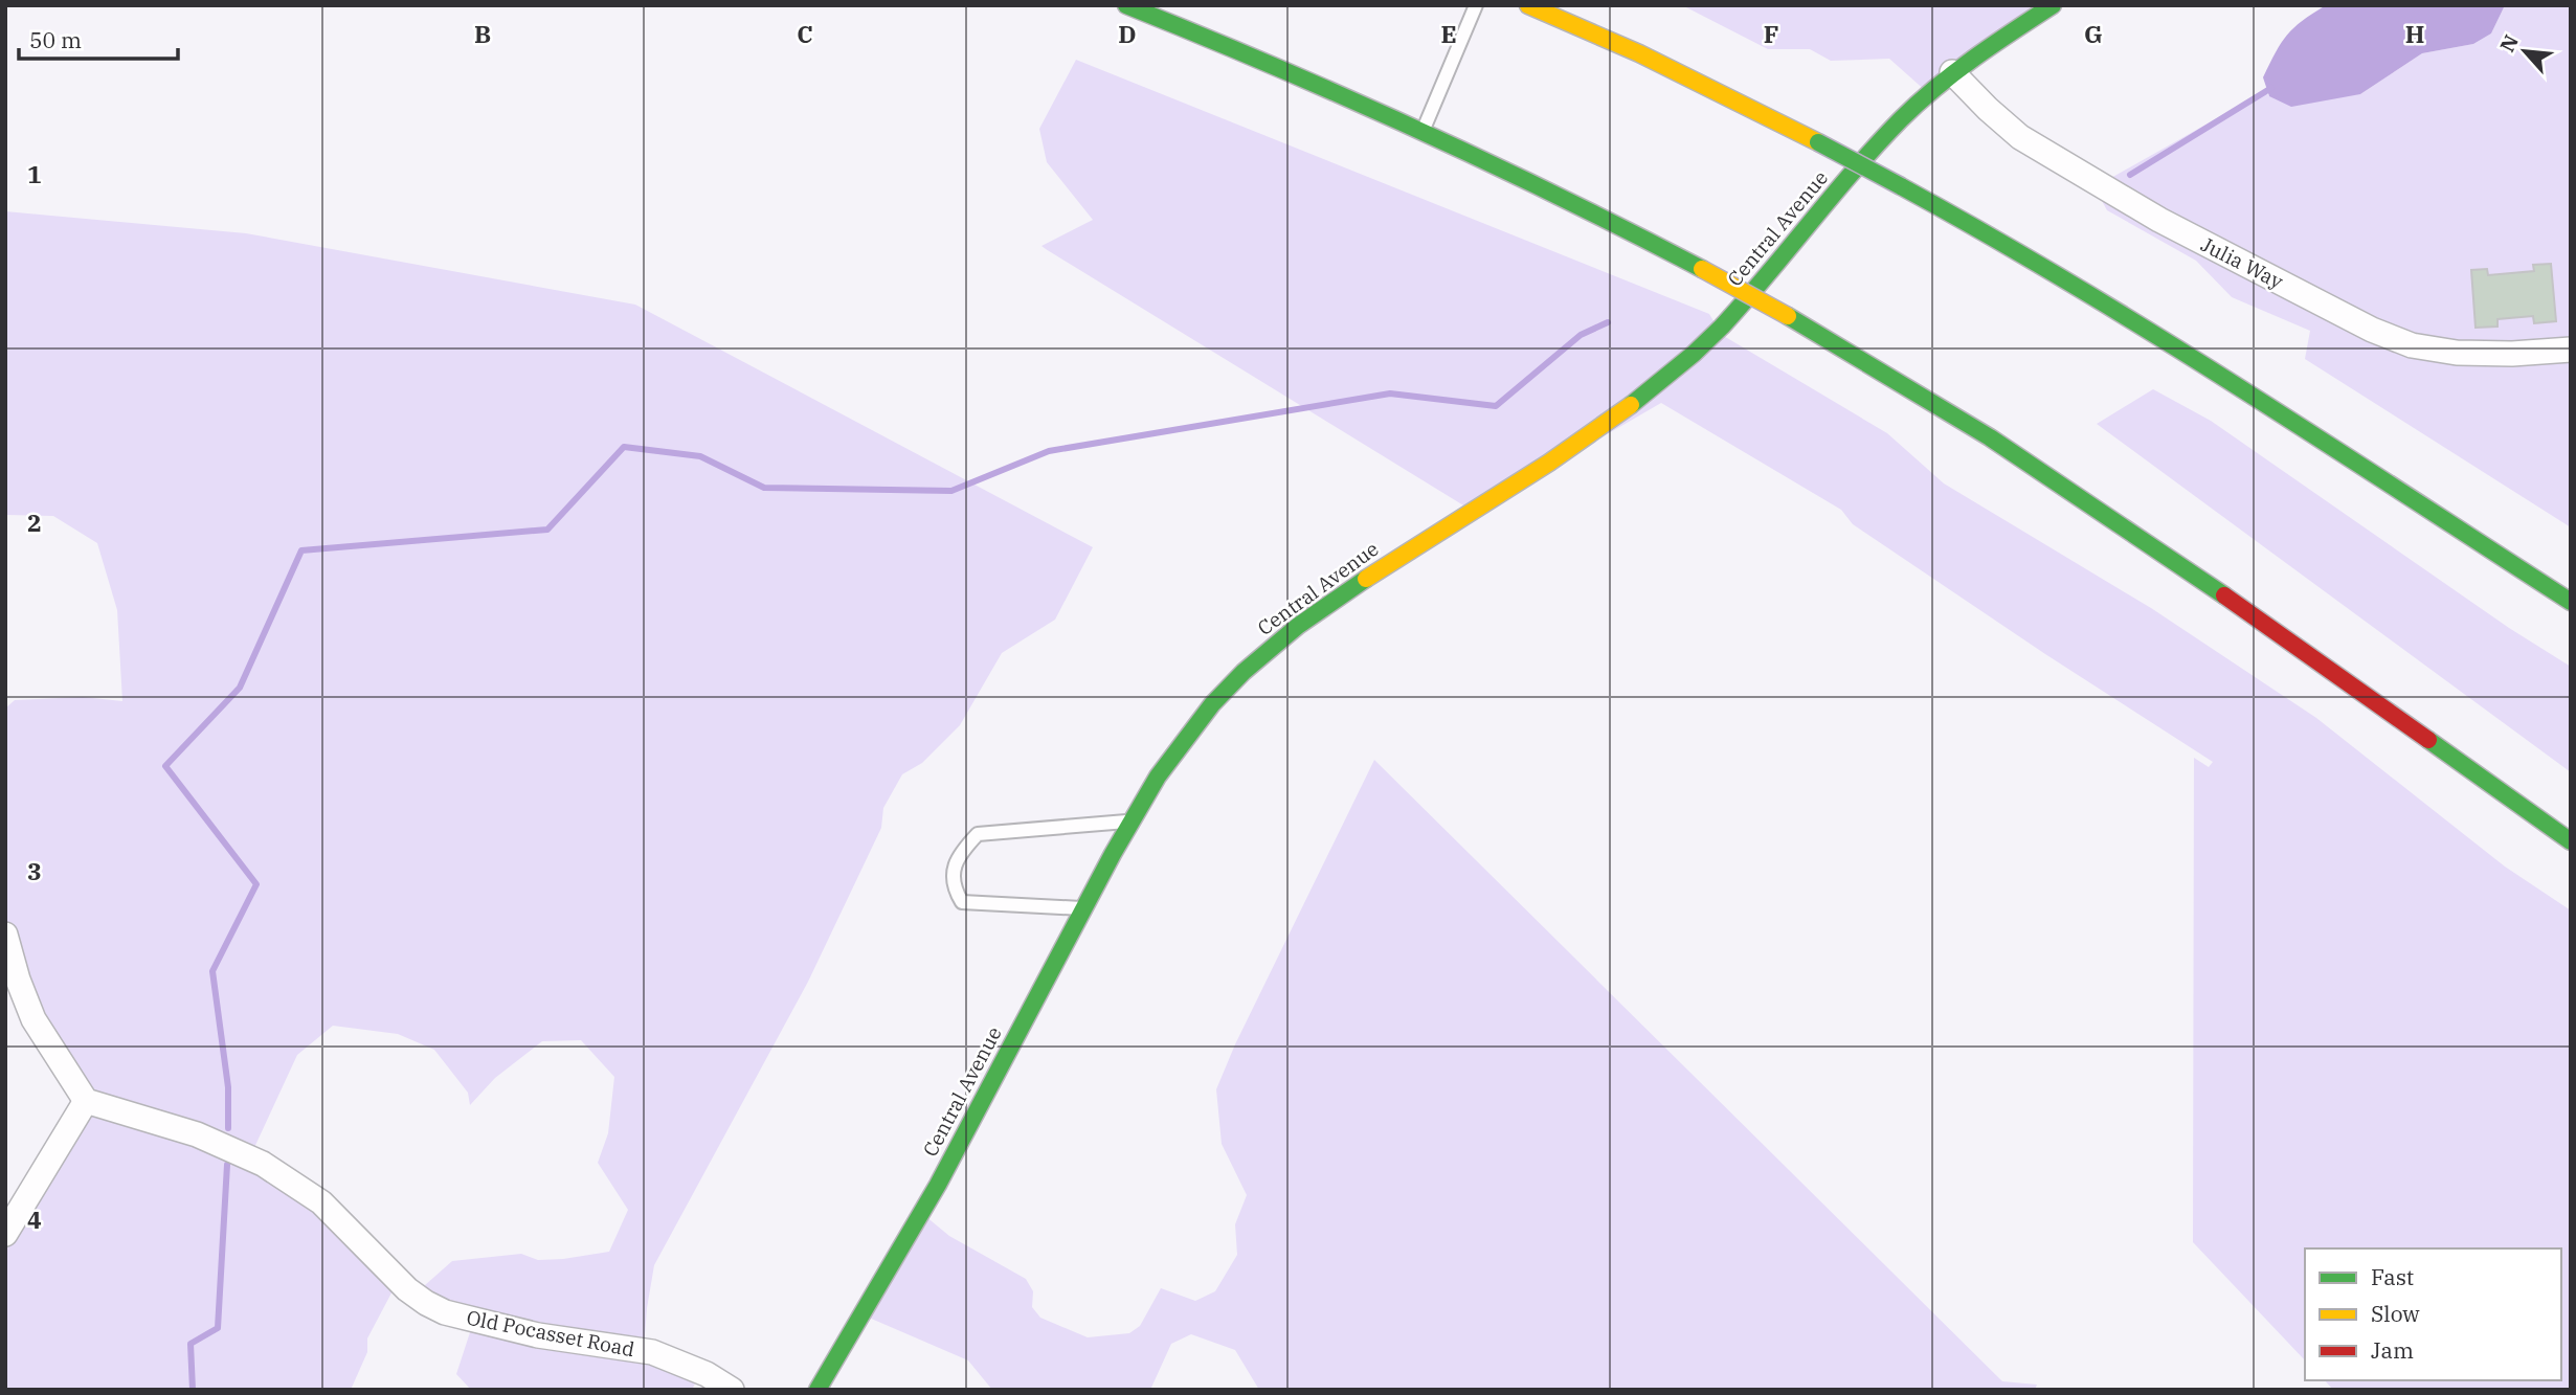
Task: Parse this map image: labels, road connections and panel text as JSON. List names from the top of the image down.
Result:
{
  "streets": {
    "main road": ["Central Avenue"],
    "street": ["Julia Way", "Old Pocasset Road"]
  },
  "crossings": [
    ["Central Avenue", "Julia Way"]
  ],
  "legend": ["Fast", "Slow", "Jam"],
  "scale_bar": "50 m",
  "north": "top left",
  "grid": {
    "columns": [
      "B",
      "C",
      "D",
      "E",
      "F",
      "G",
      "H"
    ],
    "rows": [
      "1",
      "2",
      "3",
      "4"
    ]
  }
}
